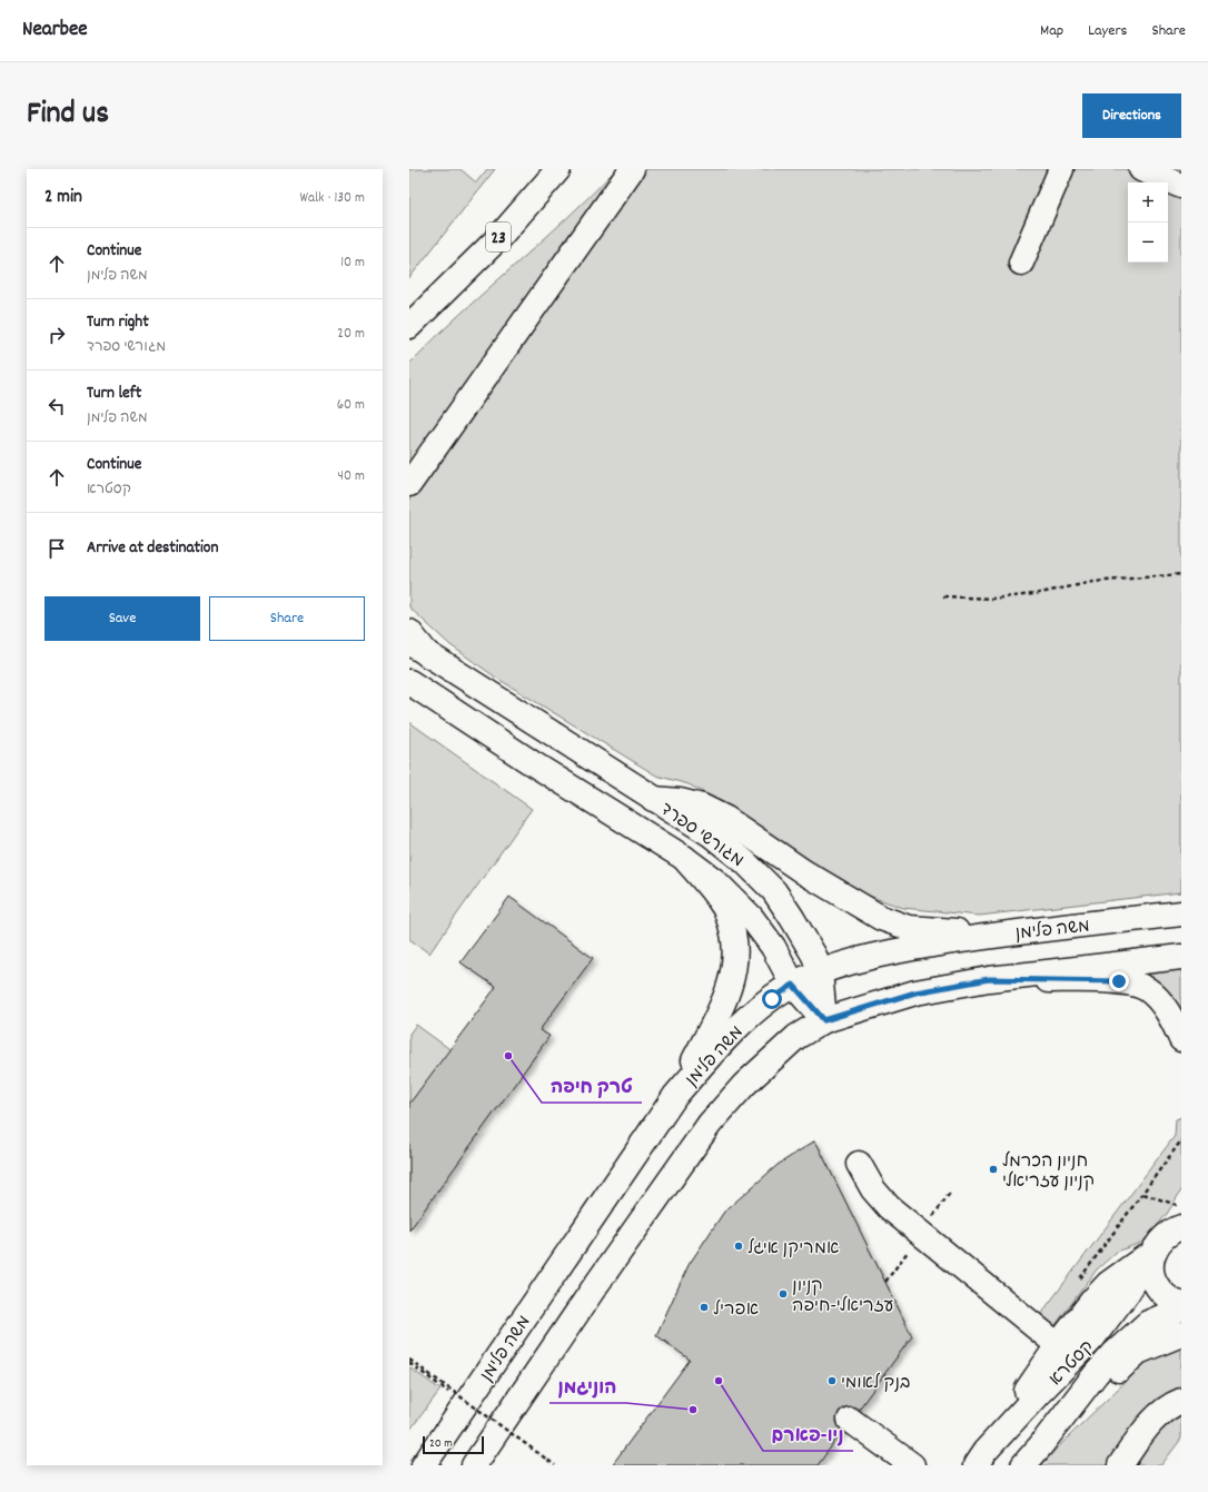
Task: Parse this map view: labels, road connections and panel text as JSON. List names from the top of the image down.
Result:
{
  "streets": {
    "main road": [
      "23",
      "מגורשי ספרד",
      "משה פלימן",
      "קסטרא"
    ]
  },
  "crossings": [
    ["מגורשי ספרד", "משה פלימן"]
  ],
  "places": [
    "טרק חיפה",
    "חניון הכרמל קניון עזריאלי",
    "אמריקן איגל",
    "קניון עזריאלי-חיפה",
    "אפריל",
    "ניו-פארם",
    "בנק לאומי",
    "הוניגמן"
  ],
  "scale_bar": "20 m",
  "page": {
    "header": "Nearbee",
    "nav": ["Map", "Layers", "Share"],
    "title": "Find us",
    "buttons": [
      "Directions",
      ["Save", "Share"]
    ],
    "heading": ["2 min", "Walk · 130 m"],
    "map_buttons": ["+", "−"],
    "list": [
      ["Continue", "משה פלימן", "10 m"],
      ["Turn right", "מגורשי ספרד", "20 m"],
      ["Turn left", "משה פלימן", "60 m"],
      ["Continue", "קסטרא", "40 m"],
      "Arrive at destination"
    ],
    "scale": "20 m"
  }
}
